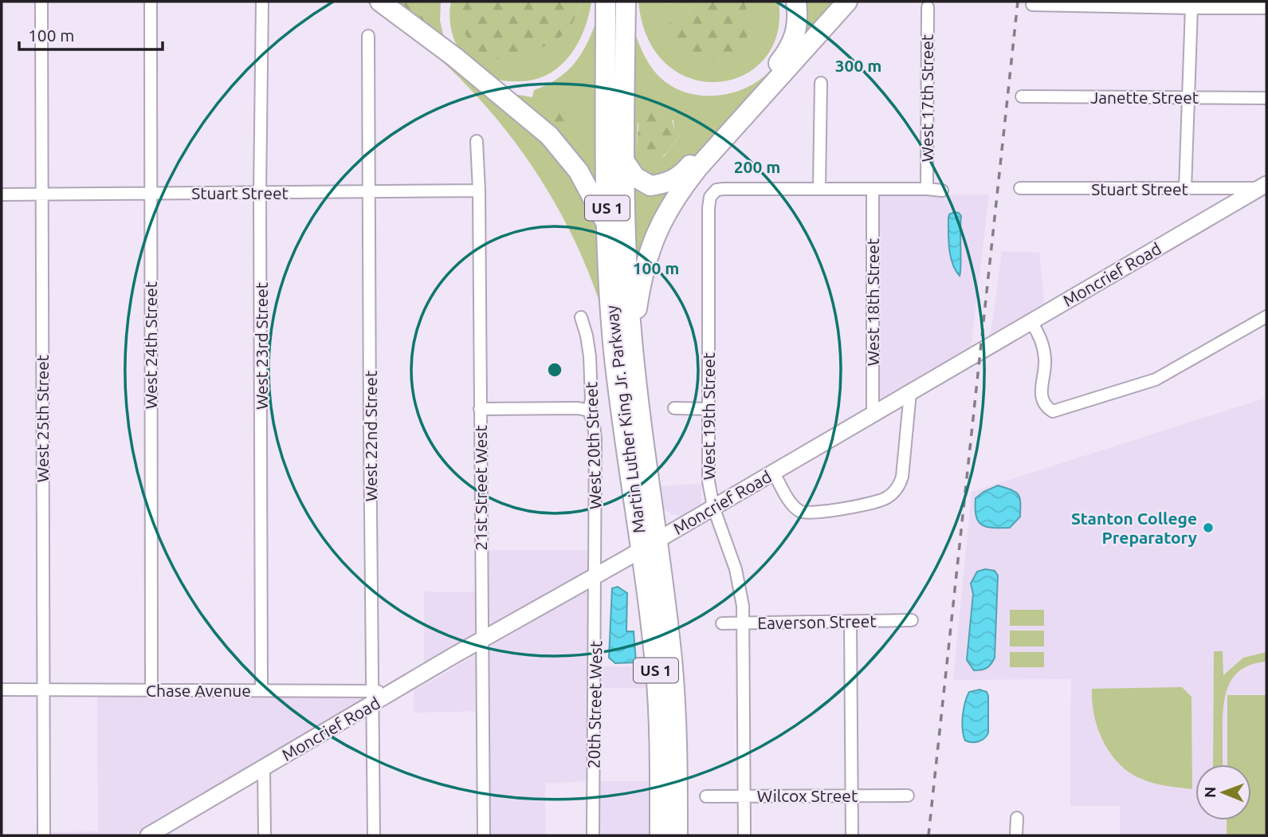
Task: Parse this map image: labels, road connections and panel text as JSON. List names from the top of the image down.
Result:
{
  "streets": {
    "highway": ["US 1", "Martin Luther King Jr. Parkway"],
    "main road": ["Moncrief Road"],
    "street": [
      "Janette Street",
      "West 17th Street",
      "Stuart Street",
      "West 18th Street",
      "West 24th Street",
      "West 23rd Street",
      "West 19th Street",
      "West 25th Street",
      "West 22nd Street",
      "West 20th Street",
      "21st Street West",
      "Eaverson Street",
      "Chase Avenue",
      "20th Street West",
      "Wilcox Street"
    ]
  },
  "crossings": [
    ["Stuart Street", "Moncrief Road"],
    ["Stuart Street", "West 24th Street"],
    ["Stuart Street", "West 23rd Street"],
    ["Stuart Street", "West 25th Street"],
    ["Stuart Street", "West 22nd Street"],
    ["Stuart Street", "21st Street West"],
    ["Moncrief Road", "West 18th Street"],
    ["Moncrief Road", "West 19th Street"],
    ["Moncrief Road", "Martin Luther King Jr. Parkway"],
    ["Moncrief Road", "West 22nd Street"],
    ["Moncrief Road", "West 20th Street"],
    ["Moncrief Road", "21st Street West"],
    ["Moncrief Road", "Chase Avenue"],
    ["Moncrief Road", "20th Street West"],
    ["West 24th Street", "Chase Avenue"],
    ["West 23rd Street", "Chase Avenue"],
    ["West 19th Street", "Eaverson Street"],
    ["West 19th Street", "Wilcox Street"],
    ["West 25th Street", "Chase Avenue"],
    ["West 22nd Street", "Chase Avenue"],
    ["West 20th Street", "20th Street West"]
  ],
  "places": ["Stanton College Preparatory"],
  "scale_bar": "100 m",
  "north": "left",
  "rings": ["300 m", "200 m", "100 m"]
}
